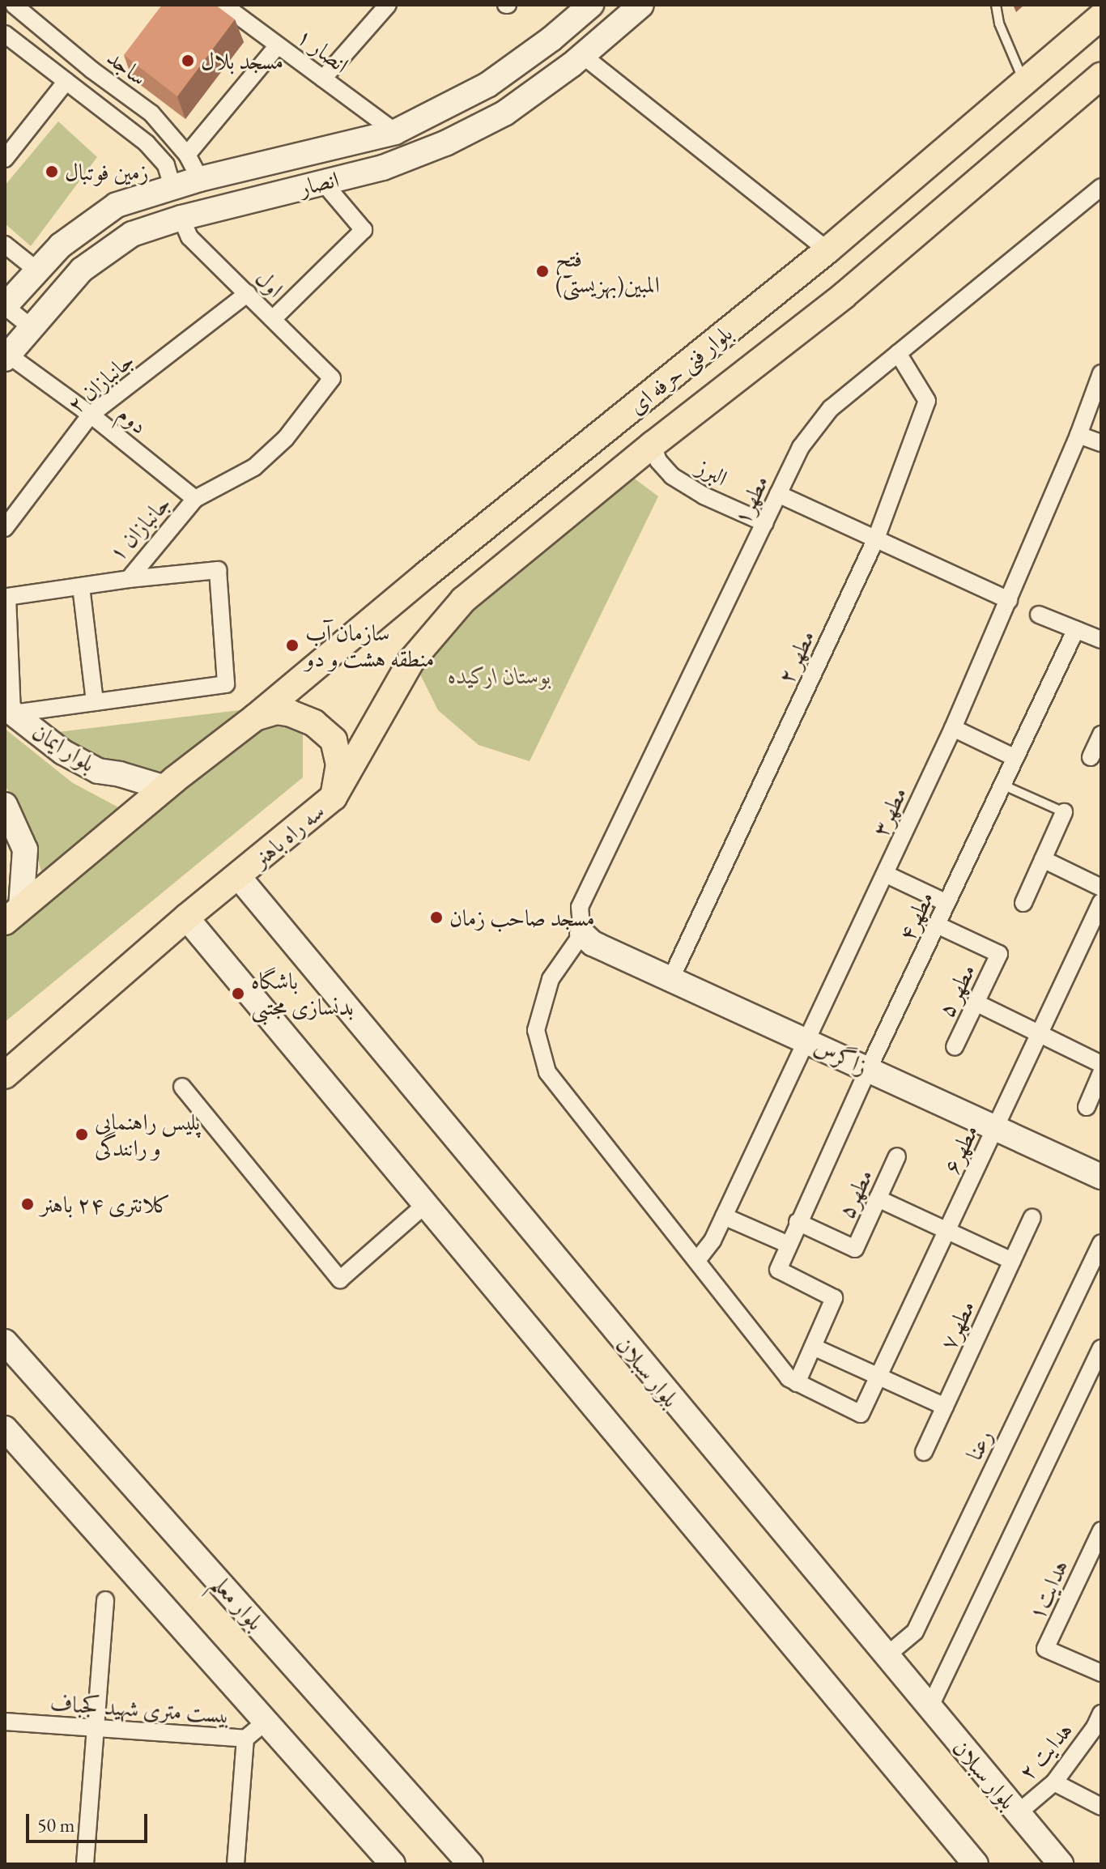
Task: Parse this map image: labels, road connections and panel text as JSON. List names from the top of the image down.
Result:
{
  "streets": {
    "main road": ["بلوار فنی حرفه ای", "سه راه باهنر"],
    "street": [
      "انصار ۱",
      "ساجد",
      "انصار",
      "اول",
      "جانبازان ۲",
      "دوم",
      "البرز",
      "مطهر۱",
      "جانبازان ۱",
      "مطهر ۲",
      "بلوار ایمان",
      "مطهر۳",
      "مطهر۴",
      "مطهر ۵",
      "زاگرس",
      "مطهر۶",
      "مطهر۵",
      "مطهر۷",
      "بلوار سبلان",
      "رعنا",
      "هدایت۱",
      "بلوار معلم",
      "بیست متری شهید کجباف",
      "هدایت ۲"
    ]
  },
  "crossings": [
    ["انصار ۱", "انصار"],
    ["ساجد", "انصار"],
    ["انصار", "اول"],
    ["انصار", "دوم"],
    ["اول", "جانبازان ۲"],
    ["اول", "جانبازان ۱"],
    ["بلوار فنی حرفه ای", "البرز"],
    ["بلوار فنی حرفه ای", "سه راه باهنر"],
    ["جانبازان ۲", "دوم"],
    ["دوم", "جانبازان ۱"],
    ["البرز", "مطهر۱"],
    ["مطهر۱", "مطهر ۲"],
    ["مطهر۱", "زاگرس"],
    ["جانبازان ۱", "بلوار ایمان"],
    ["مطهر ۲", "زاگرس"],
    ["بلوار ایمان", "سه راه باهنر"],
    ["مطهر۳", "زاگرس"],
    ["سه راه باهنر", "بلوار سبلان"],
    ["مطهر۴", "مطهر ۵"],
    ["مطهر۴", "زاگرس"],
    ["مطهر۴", "مطهر۵"],
    ["زاگرس", "مطهر۶"],
    ["بلوار سبلان", "رعنا"],
    ["بلوار سبلان", "هدایت ۲"]
  ],
  "parks": ["بوستان ارکیده"],
  "places": [
    "مسجد بلال",
    "زمین فوتبال",
    "فتح المبین(بهزیستی)",
    "سازمان آب منطقه هشت و دو",
    "مسجد صاحب زمان",
    "باشگاه بدنسازی مجتبی",
    "پلیس راهنمایی و رانندگی",
    "کلانتری ۲۴ باهنر"
  ],
  "scale_bar": "50 m"
}
